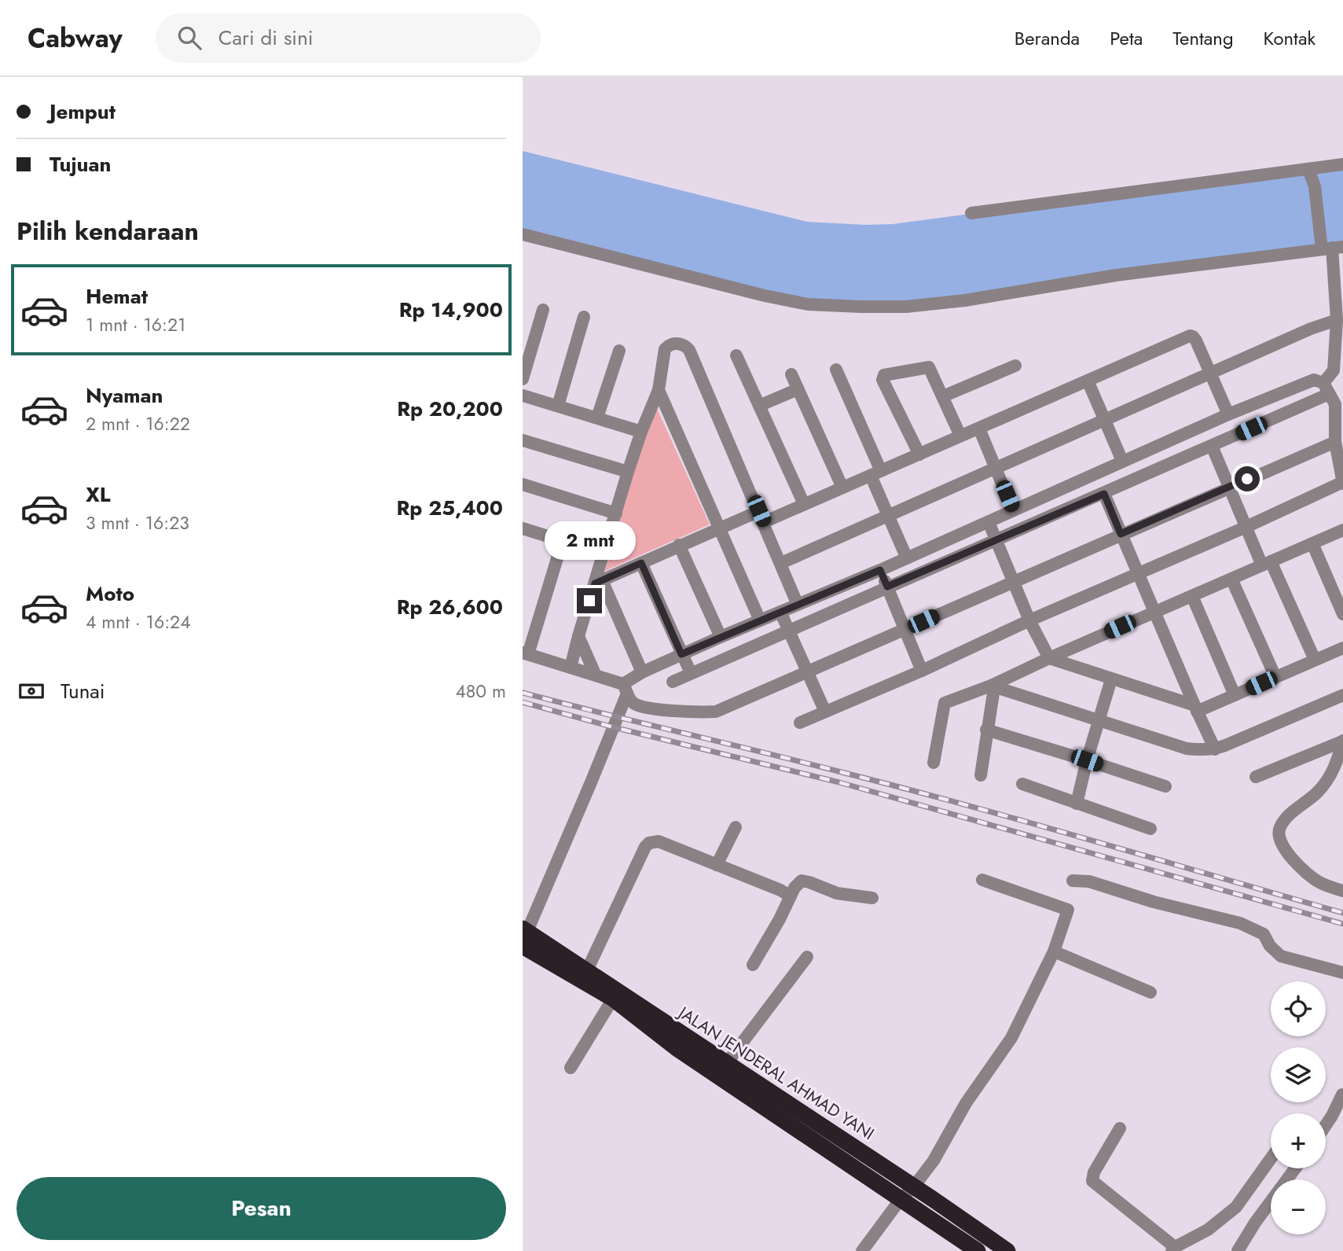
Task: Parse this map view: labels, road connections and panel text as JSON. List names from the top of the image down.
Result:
{
  "streets": {
    "highway": ["JALAN JENDERAL AHMAD YANI"]
  },
  "page": {
    "header": "Cabway",
    "search": "Cari di sini",
    "nav": [
      "Beranda",
      "Peta",
      "Tentang",
      "Kontak"
    ],
    "banner": ["Jemput", "Tujuan"],
    "heading": "Pilih kendaraan",
    "list": [
      {
        "name": "Hemat",
        "note": "1 mnt · 16:21",
        "value": "Rp 14,900"
      },
      {
        "name": "Nyaman",
        "note": "2 mnt · 16:22",
        "value": "Rp 20,200"
      },
      {
        "name": "XL",
        "note": "3 mnt · 16:23",
        "value": "Rp 25,400"
      },
      {
        "name": "Moto",
        "note": "4 mnt · 16:24",
        "value": "Rp 26,600"
      }
    ],
    "bubble": "2 mnt",
    "pay": ["Tunai", "480 m"],
    "map_buttons": ["+", "−"],
    "buttons": "Pesan"
  }
}
